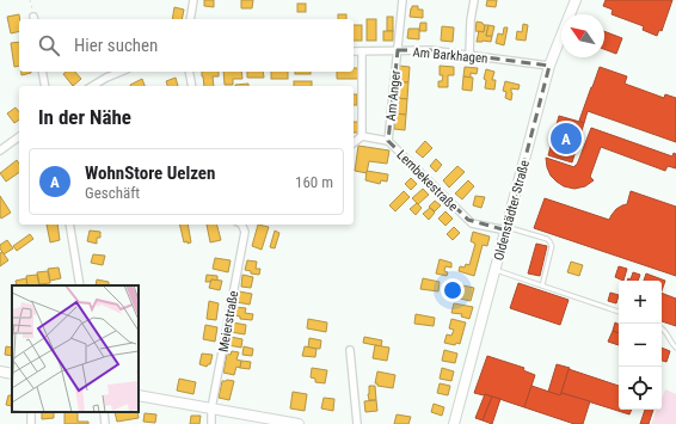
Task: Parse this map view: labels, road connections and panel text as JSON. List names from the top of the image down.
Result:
{
  "streets": {
    "street": [
      "Am Barkhagen",
      "Am Anger",
      "Lembekestraße",
      "Oldenstädter Straße",
      "Meierstraße"
    ]
  },
  "crossings": [
    ["Am Barkhagen", "Am Anger"],
    ["Am Barkhagen", "Oldenstädter Straße"],
    ["Am Anger", "Lembekestraße"],
    ["Lembekestraße", "Oldenstädter Straße"]
  ],
  "north": "top left",
  "page": {
    "search": "Hier suchen",
    "heading": "In der Nähe",
    "pins": "A",
    "list": [
      {
        "mark": "A",
        "name": "WohnStore Uelzen",
        "note": "Geschäft",
        "value": "160 m"
      }
    ],
    "map_buttons": ["+", "−"]
  }
}
